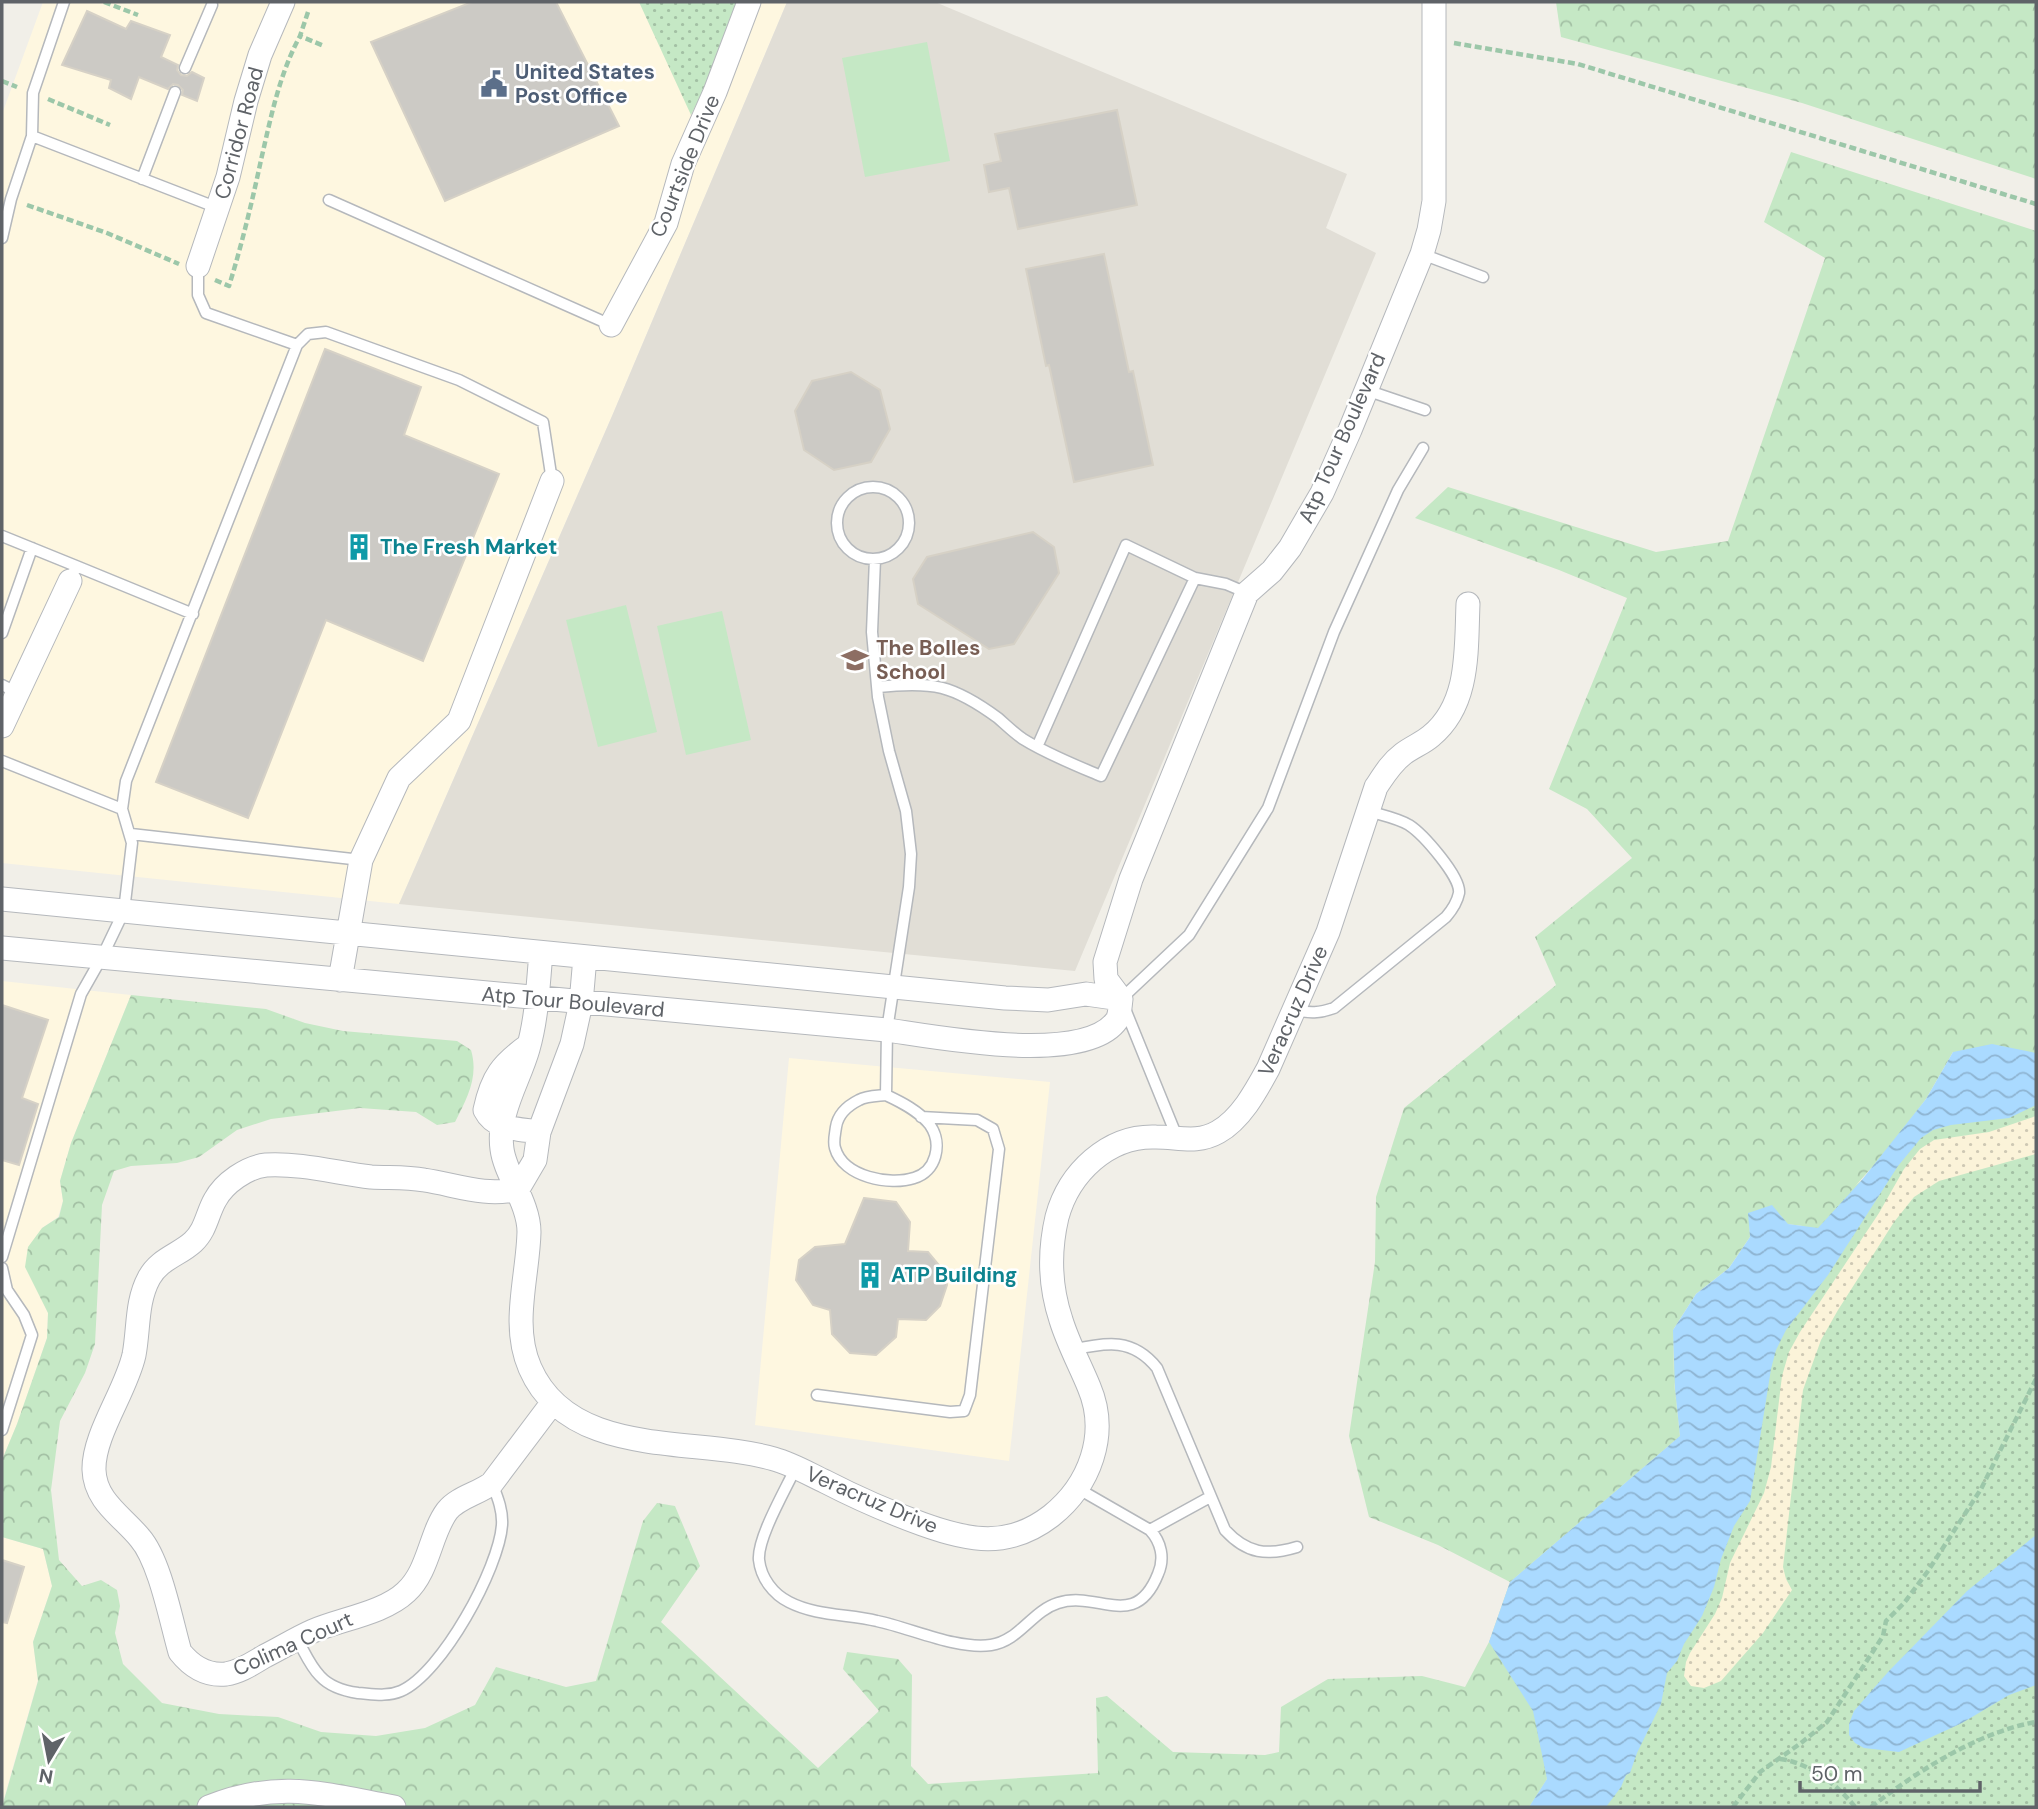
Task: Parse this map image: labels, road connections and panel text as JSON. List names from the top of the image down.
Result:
{
  "streets": {
    "street": [
      "Corridor Road",
      "Courtside Drive",
      "Atp Tour Boulevard",
      "Veracruz Drive",
      "Colima Court"
    ]
  },
  "crossings": [
    ["Atp Tour Boulevard", "Veracruz Drive"],
    ["Veracruz Drive", "Colima Court"]
  ],
  "places": {
    "public building": ["United States Post Office"],
    "building": ["The Fresh Market", "ATP Building"],
    "school or university": ["The Bolles School"]
  },
  "scale_bar": "50 m",
  "north": "bottom"
}
